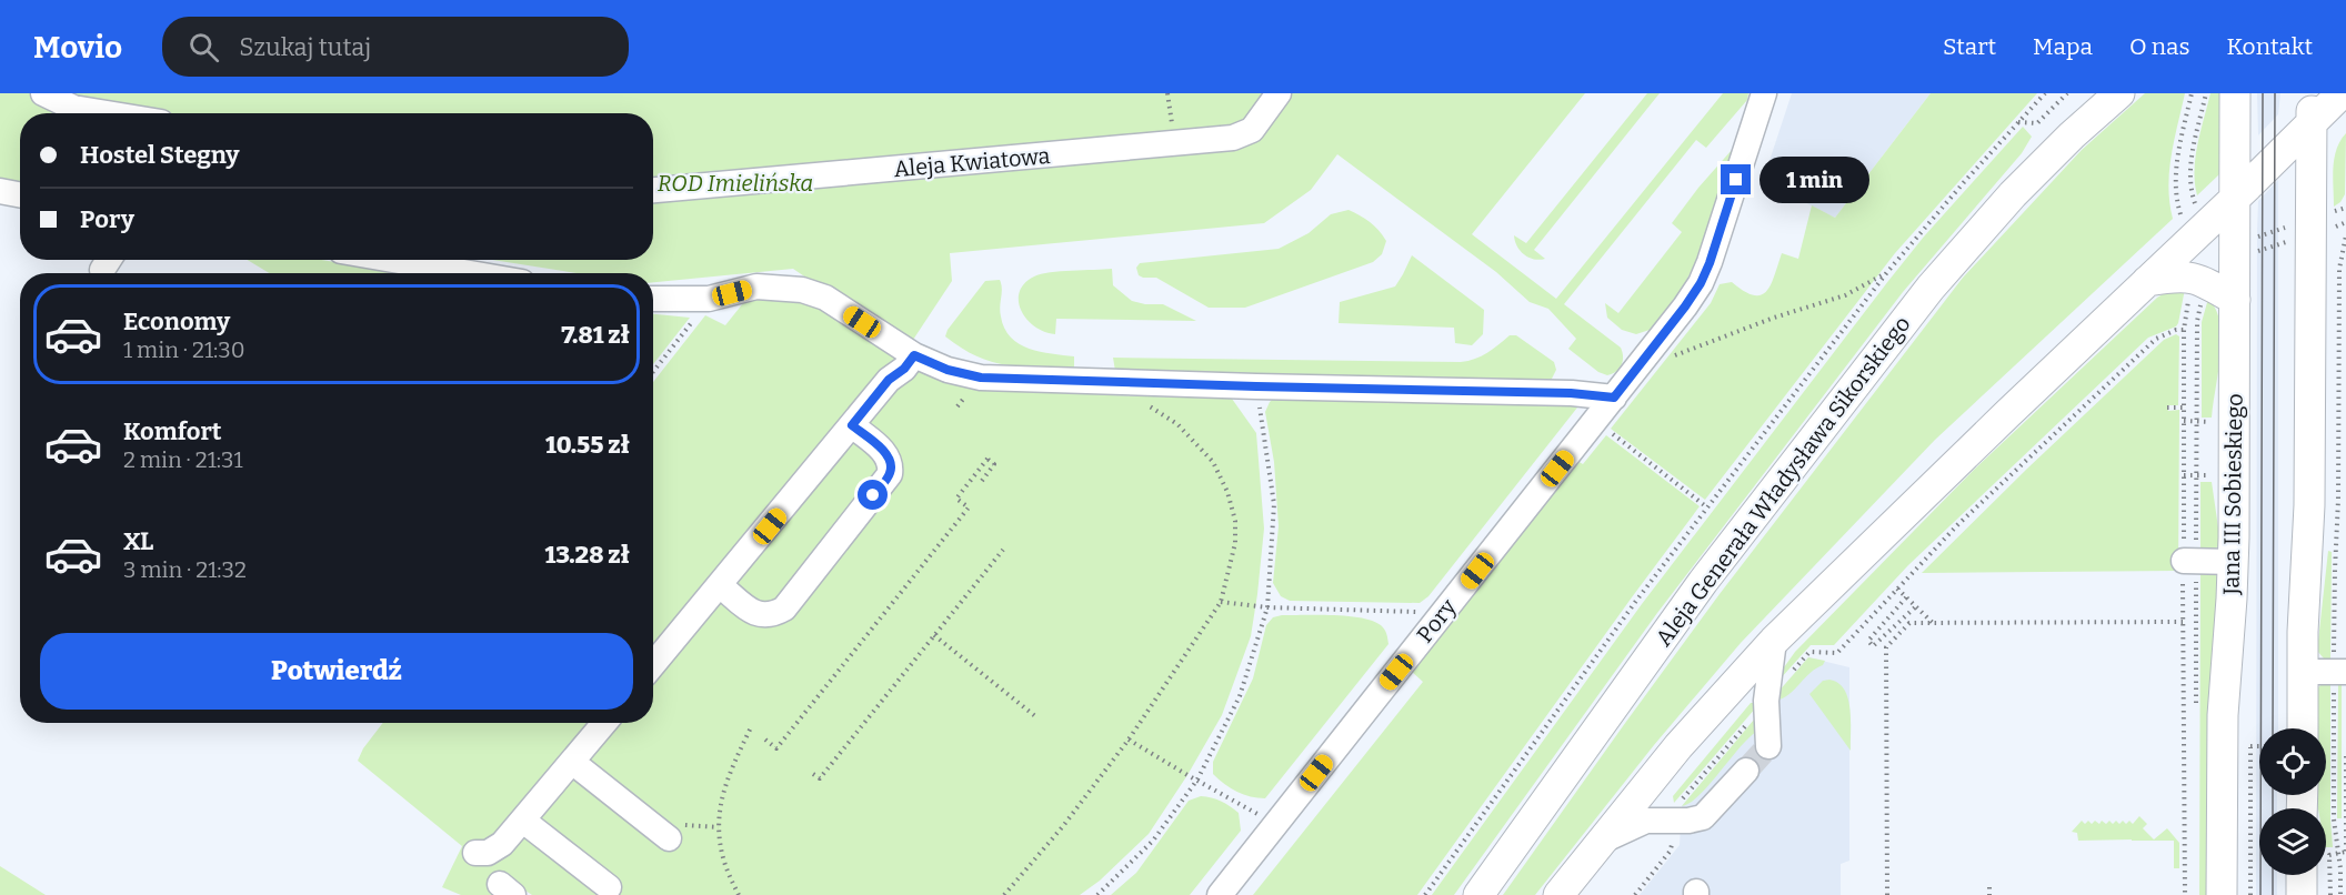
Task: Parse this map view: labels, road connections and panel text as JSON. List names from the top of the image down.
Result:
{
  "streets": {
    "main road": ["Aleja Generała Władysława Sikorskiego", "Jana III Sobieskiego"],
    "street": ["Aleja Kwiatowa", "Pory"]
  },
  "parks": ["ROD Imielińska"],
  "page": {
    "header": "Movio",
    "search": "Szukaj tutaj",
    "nav": [
      "Start",
      "Mapa",
      "O nas",
      "Kontakt"
    ],
    "banner": ["Hostel Stegny", "Pory"],
    "bubble": "1 min",
    "list": [
      {
        "name": "Economy",
        "note": "1 min · 21:30",
        "value": "7.81 zł"
      },
      {
        "name": "Komfort",
        "note": "2 min · 21:31",
        "value": "10.55 zł"
      },
      {
        "name": "XL",
        "note": "3 min · 21:32",
        "value": "13.28 zł"
      }
    ],
    "buttons": "Potwierdź"
  }
}
